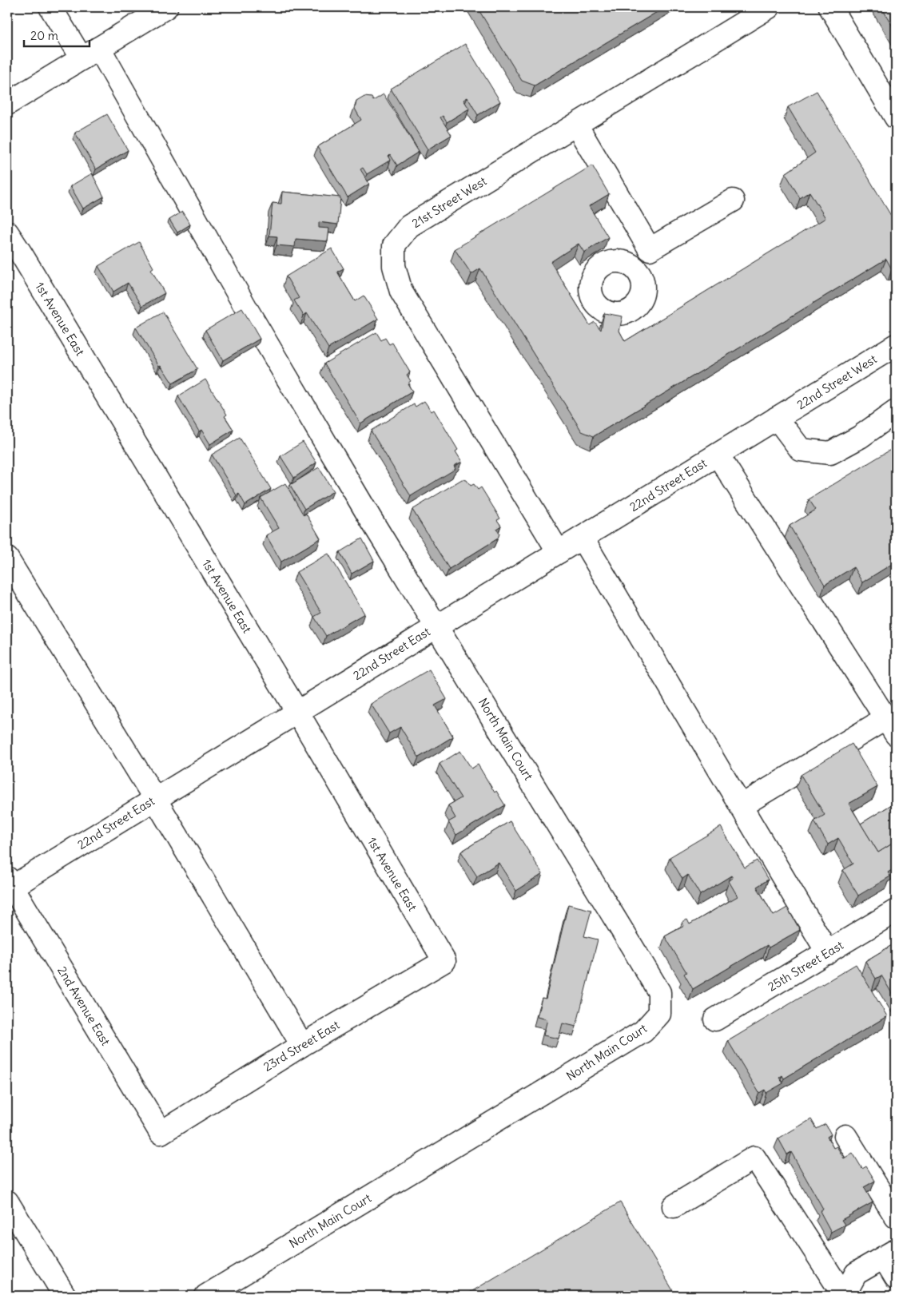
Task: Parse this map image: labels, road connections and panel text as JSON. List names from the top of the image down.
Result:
{
  "streets": {
    "street": [
      "21st Street West",
      "1st Avenue East",
      "22nd Street West",
      "22nd Street East",
      "North Main Court",
      "25th Street East",
      "2nd Avenue East",
      "23rd Street East"
    ]
  },
  "crossings": [
    ["21st Street West", "22nd Street East"],
    ["1st Avenue East", "22nd Street East"],
    ["1st Avenue East", "23rd Street East"],
    ["22nd Street West", "22nd Street East"],
    ["22nd Street East", "North Main Court"],
    ["22nd Street East", "2nd Avenue East"],
    ["2nd Avenue East", "23rd Street East"]
  ],
  "scale_bar": "20 m"
}
